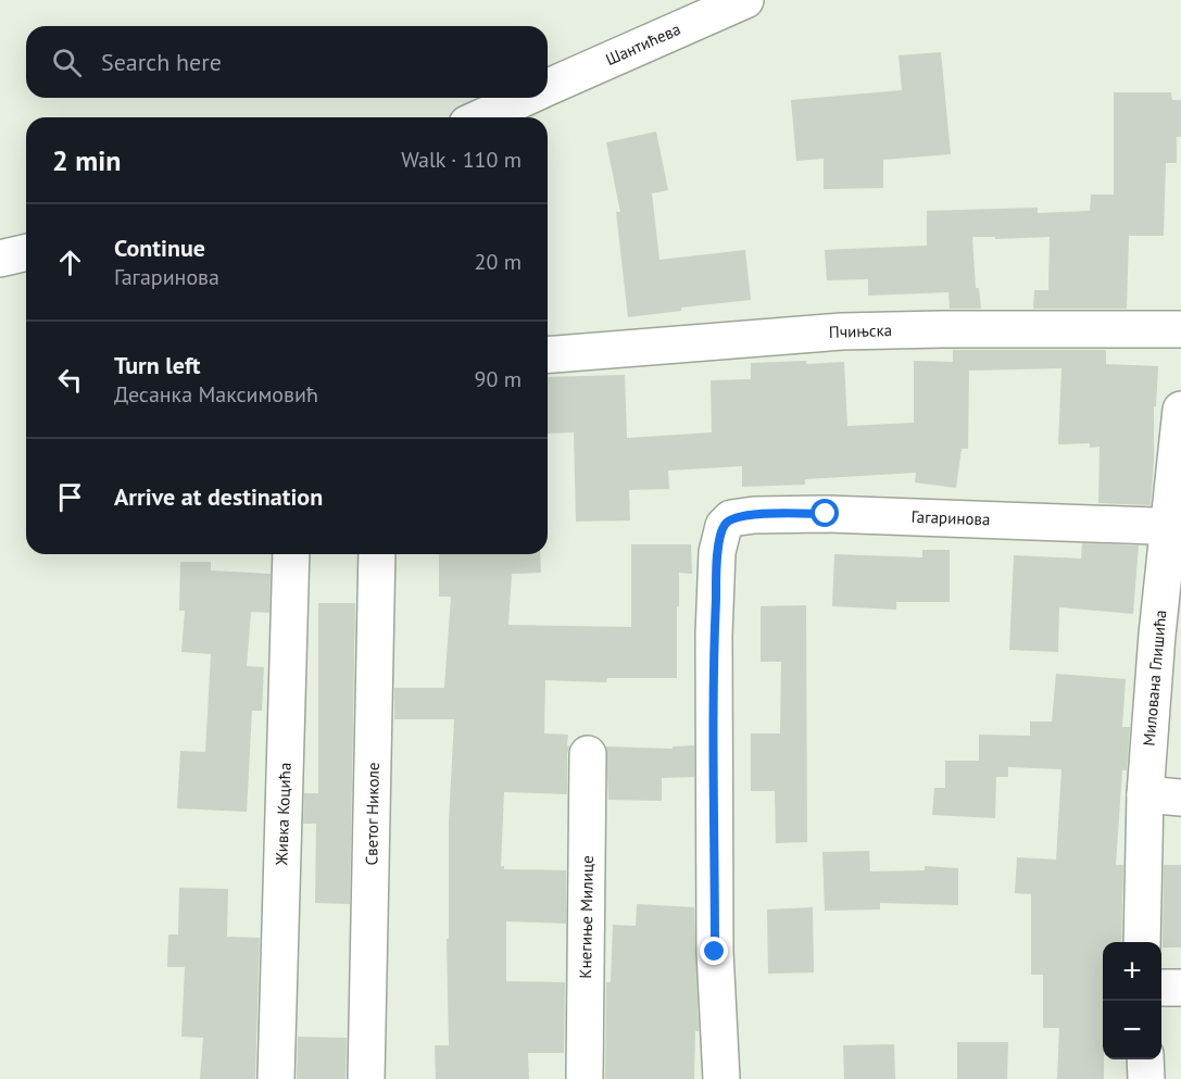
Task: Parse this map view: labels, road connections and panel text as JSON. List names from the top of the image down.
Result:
{
  "streets": {
    "street": [
      "Шантићева",
      "Пчињска",
      "Гагаринова",
      "Милована Глишића",
      "Живка Коцића",
      "Светог Николе",
      "Кнегиње Милице"
    ]
  },
  "crossings": [
    ["Гагаринова", "Милована Глишића"]
  ],
  "page": {
    "search": "Search here",
    "heading": ["2 min", "Walk · 110 m"],
    "list": [
      ["Continue", "Гагаринова", "20 m"],
      ["Turn left", "Десанка Максимовић", "90 m"],
      "Arrive at destination"
    ],
    "map_buttons": ["+", "−"]
  }
}
